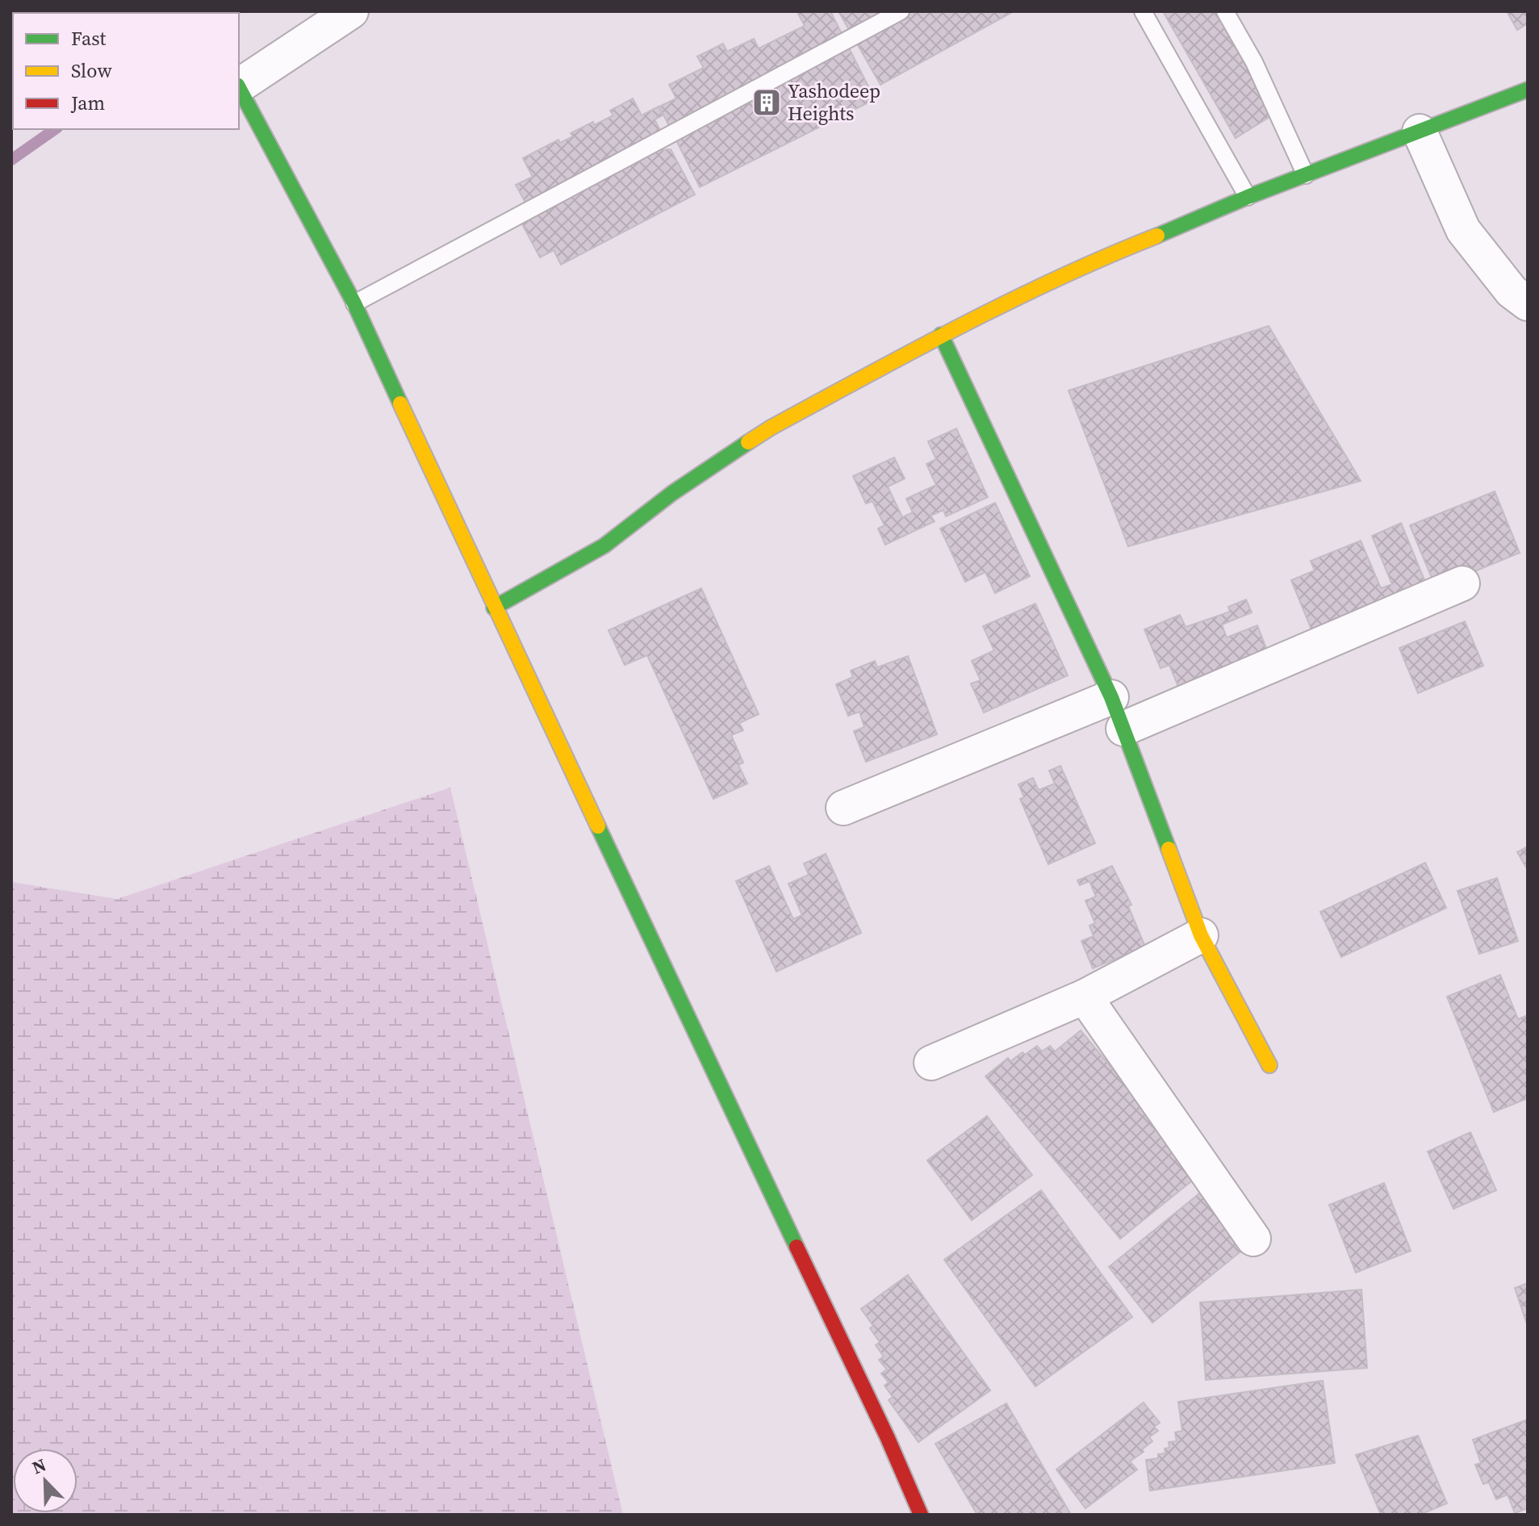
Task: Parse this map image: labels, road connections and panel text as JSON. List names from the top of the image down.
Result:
{
  "places": {
    "building": ["Yashodeep Heights"]
  },
  "legend": ["Fast", "Slow", "Jam"],
  "north": "top left"
}
